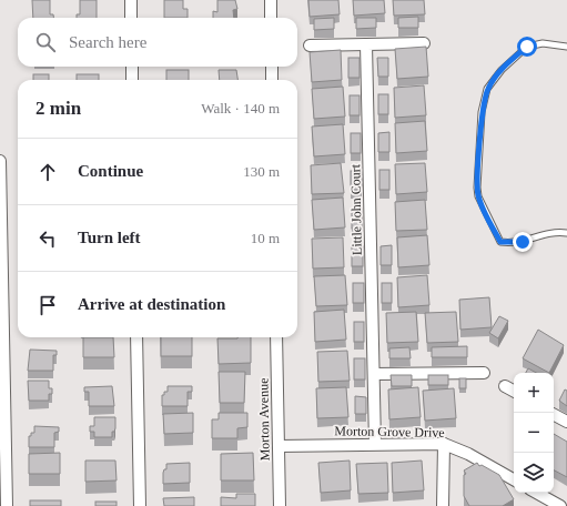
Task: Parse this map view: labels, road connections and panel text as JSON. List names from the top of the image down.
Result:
{
  "streets": {
    "street": ["Little John Court", "Morton Avenue", "Morton Grove Drive"]
  },
  "crossings": [
    ["Little John Court", "Morton Grove Drive"],
    ["Morton Avenue", "Morton Grove Drive"]
  ],
  "page": {
    "search": "Search here",
    "heading": ["2 min", "Walk · 140 m"],
    "list": [
      ["Continue", "130 m"],
      ["Turn left", "10 m"],
      "Arrive at destination"
    ],
    "map_buttons": ["+", "−"]
  }
}
